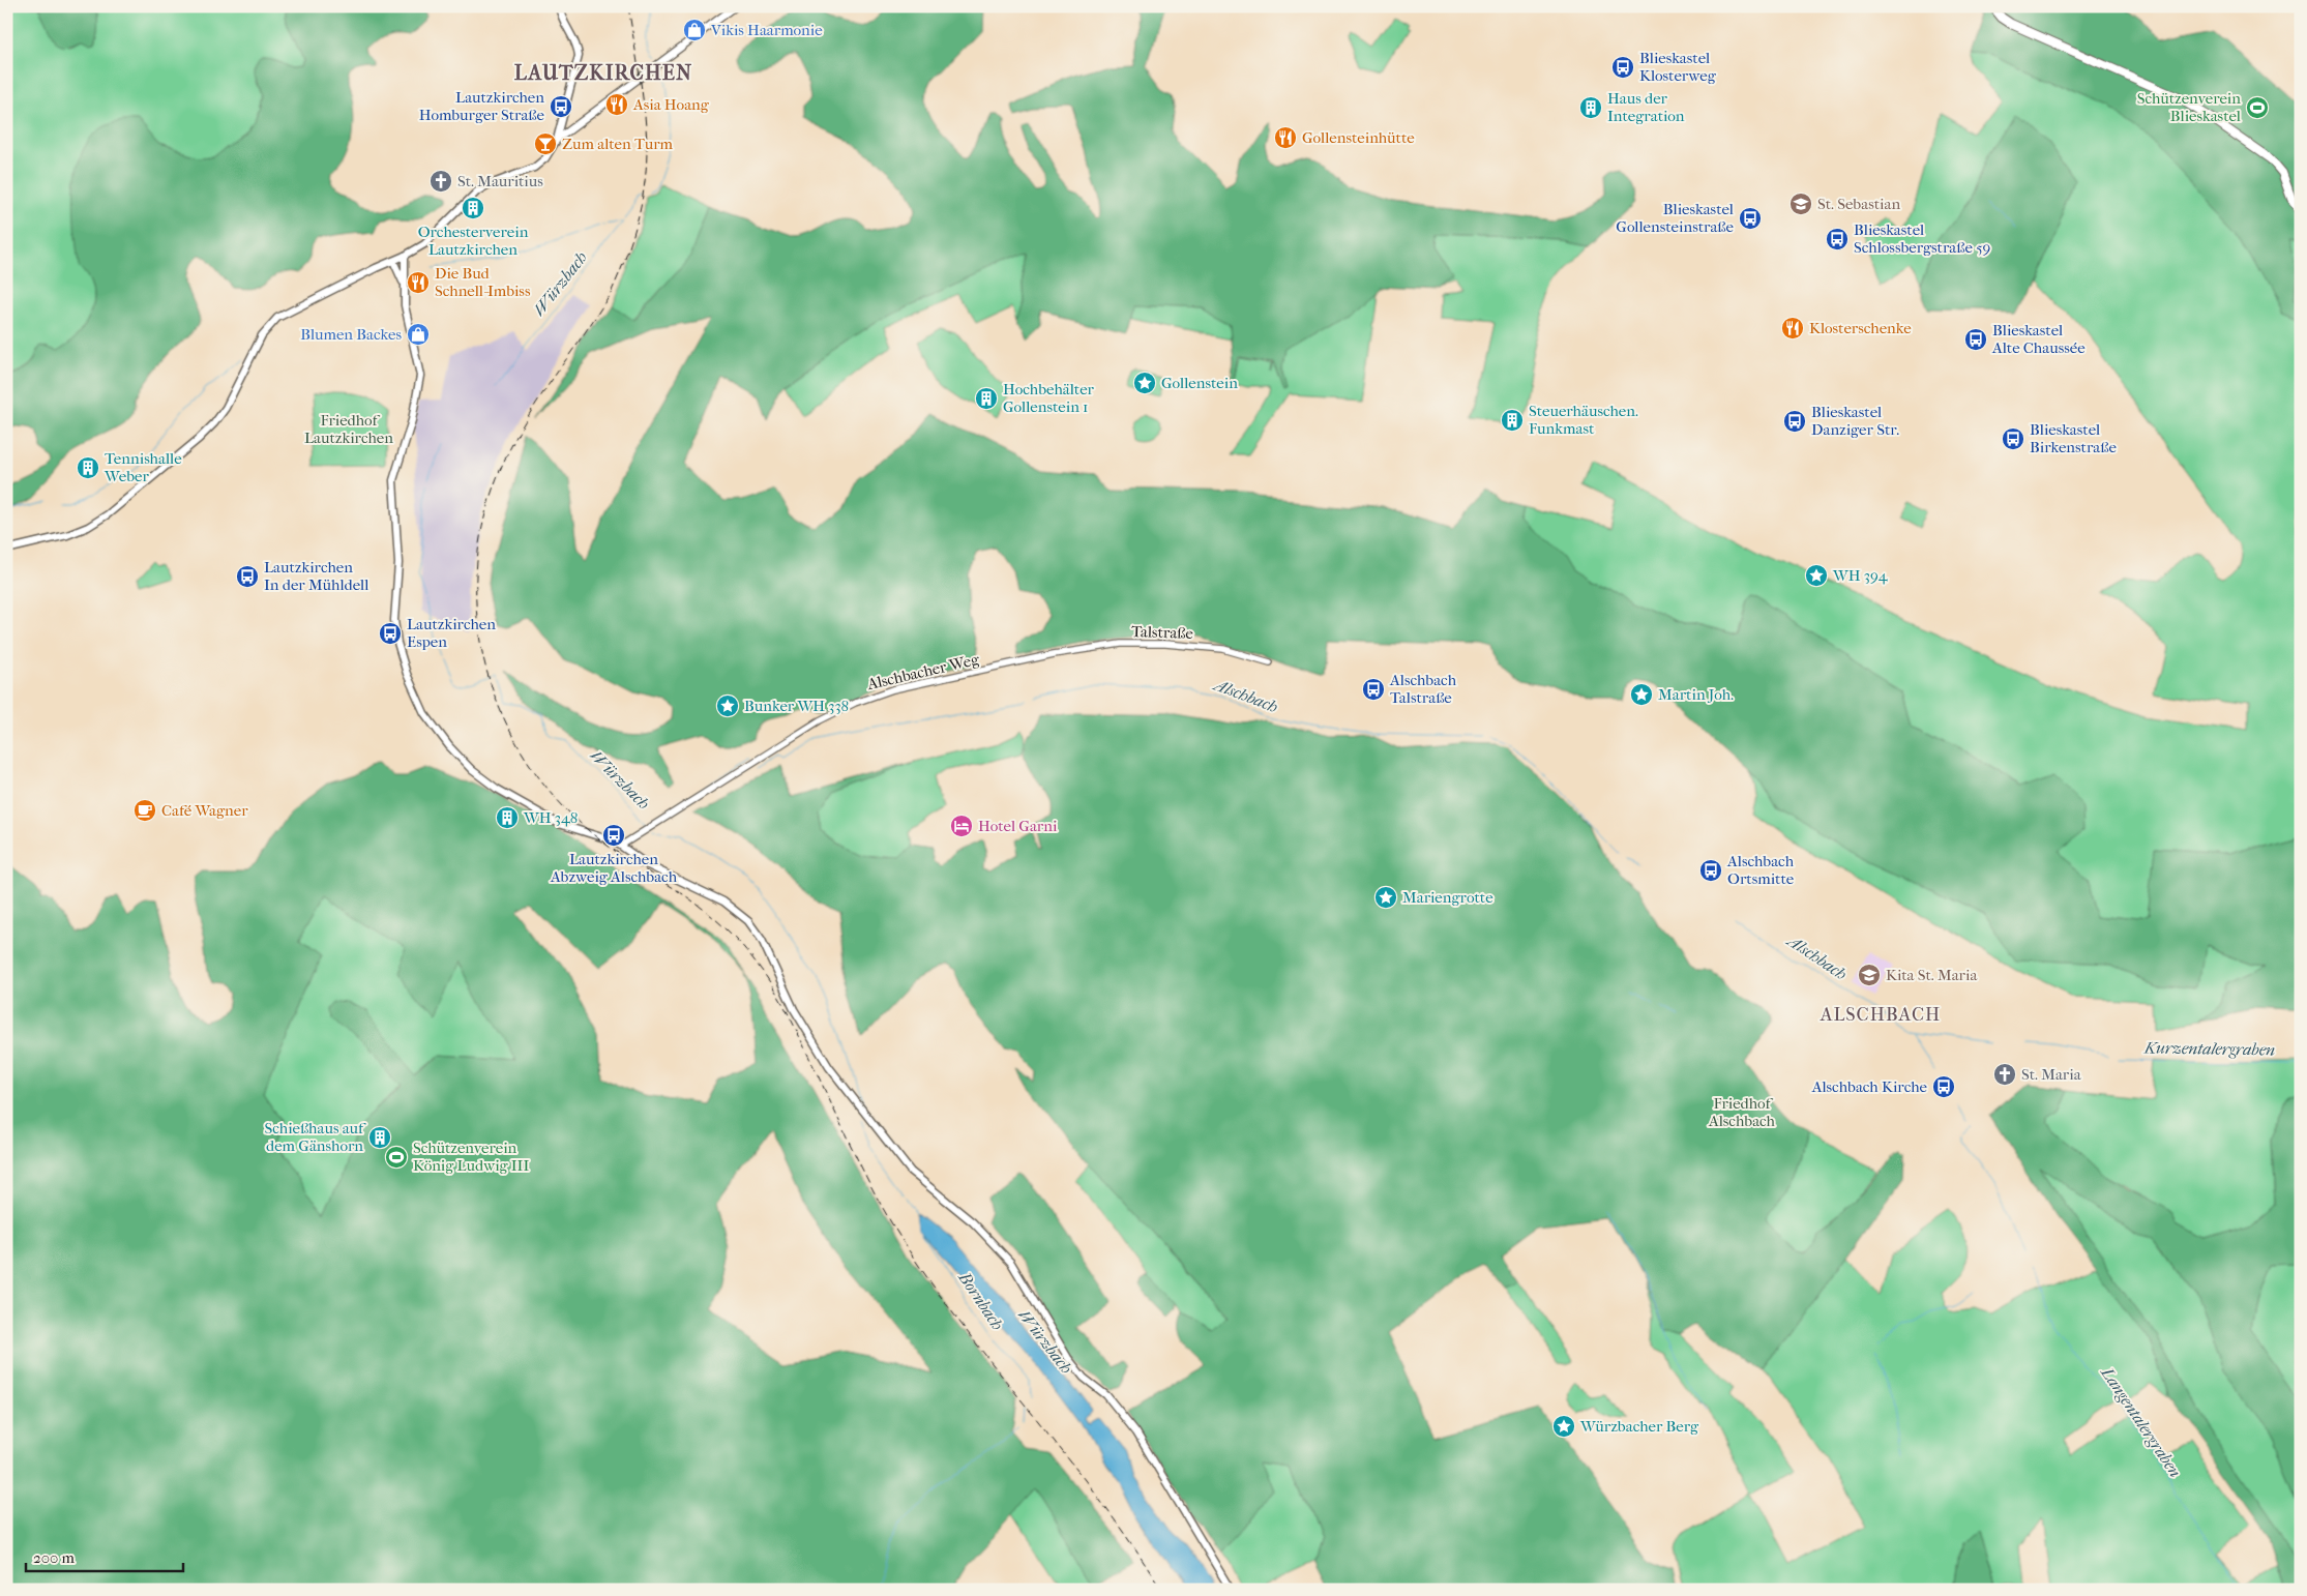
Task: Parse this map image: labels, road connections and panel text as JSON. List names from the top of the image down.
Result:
{
  "streets": {
    "street": ["Talstraße", "Alschbacher Weg"]
  },
  "crossings": [
    ["Talstraße", "Alschbacher Weg"]
  ],
  "districts": ["LAUTZKIRCHEN", "ALSCHBACH"],
  "water": [
    "Würzbach",
    "Alschbach",
    "Kurzentalergraben",
    "Bornbach",
    "Langentalergraben"
  ],
  "parks": ["Friedhof Lautzkirchen", "Friedhof Alschbach"],
  "places": {
    "shop": ["Vikis Haarmonie", "Blumen Backes"],
    "bus stop": [
      "Blieskastel Klosterweg",
      "Lautzkirchen Homburger Straße",
      "Blieskastel Gollensteinstraße",
      "Blieskastel Schlossbergstraße 59",
      "Blieskastel Alte Chaussée",
      "Blieskastel Danziger Str.",
      "Blieskastel Birkenstraße",
      "Lautzkirchen In der Mühldell",
      "Lautzkirchen Espen",
      "Alschbach Talstraße",
      "Lautzkirchen Abzweig Alschbach",
      "Alschbach Ortsmitte",
      "Alschbach Kirche"
    ],
    "restaurant": [
      "Asia Hoang",
      "Gollensteinhütte",
      "Die Bud Schnell-Imbiss",
      "Klosterschenke"
    ],
    "building": [
      "Haus der Integration",
      "Orchesterverein Lautzkirchen",
      "Hochbehälter Gollenstein 1",
      "Steuerhäuschen. Funkmast",
      "Tennishalle Weber",
      "WH 348",
      "Schießhaus auf dem Gänshorn"
    ],
    "sports": ["Schützenverein Blieskastel", "Schützenverein König Ludwig III"],
    "bar": ["Zum alten Turm"],
    "church": ["St. Mauritius", "St. Maria"],
    "school or university": ["St. Sebastian", "Kita St. Maria"],
    "place": [
      "Gollenstein",
      "WH 394",
      "Martin Joh.",
      "Bunker WH 338",
      "Mariengrotte",
      "Würzbacher Berg"
    ],
    "cafe": ["Café Wagner"],
    "hotel": ["Hotel Garni"]
  },
  "scale_bar": "200 m"
}
